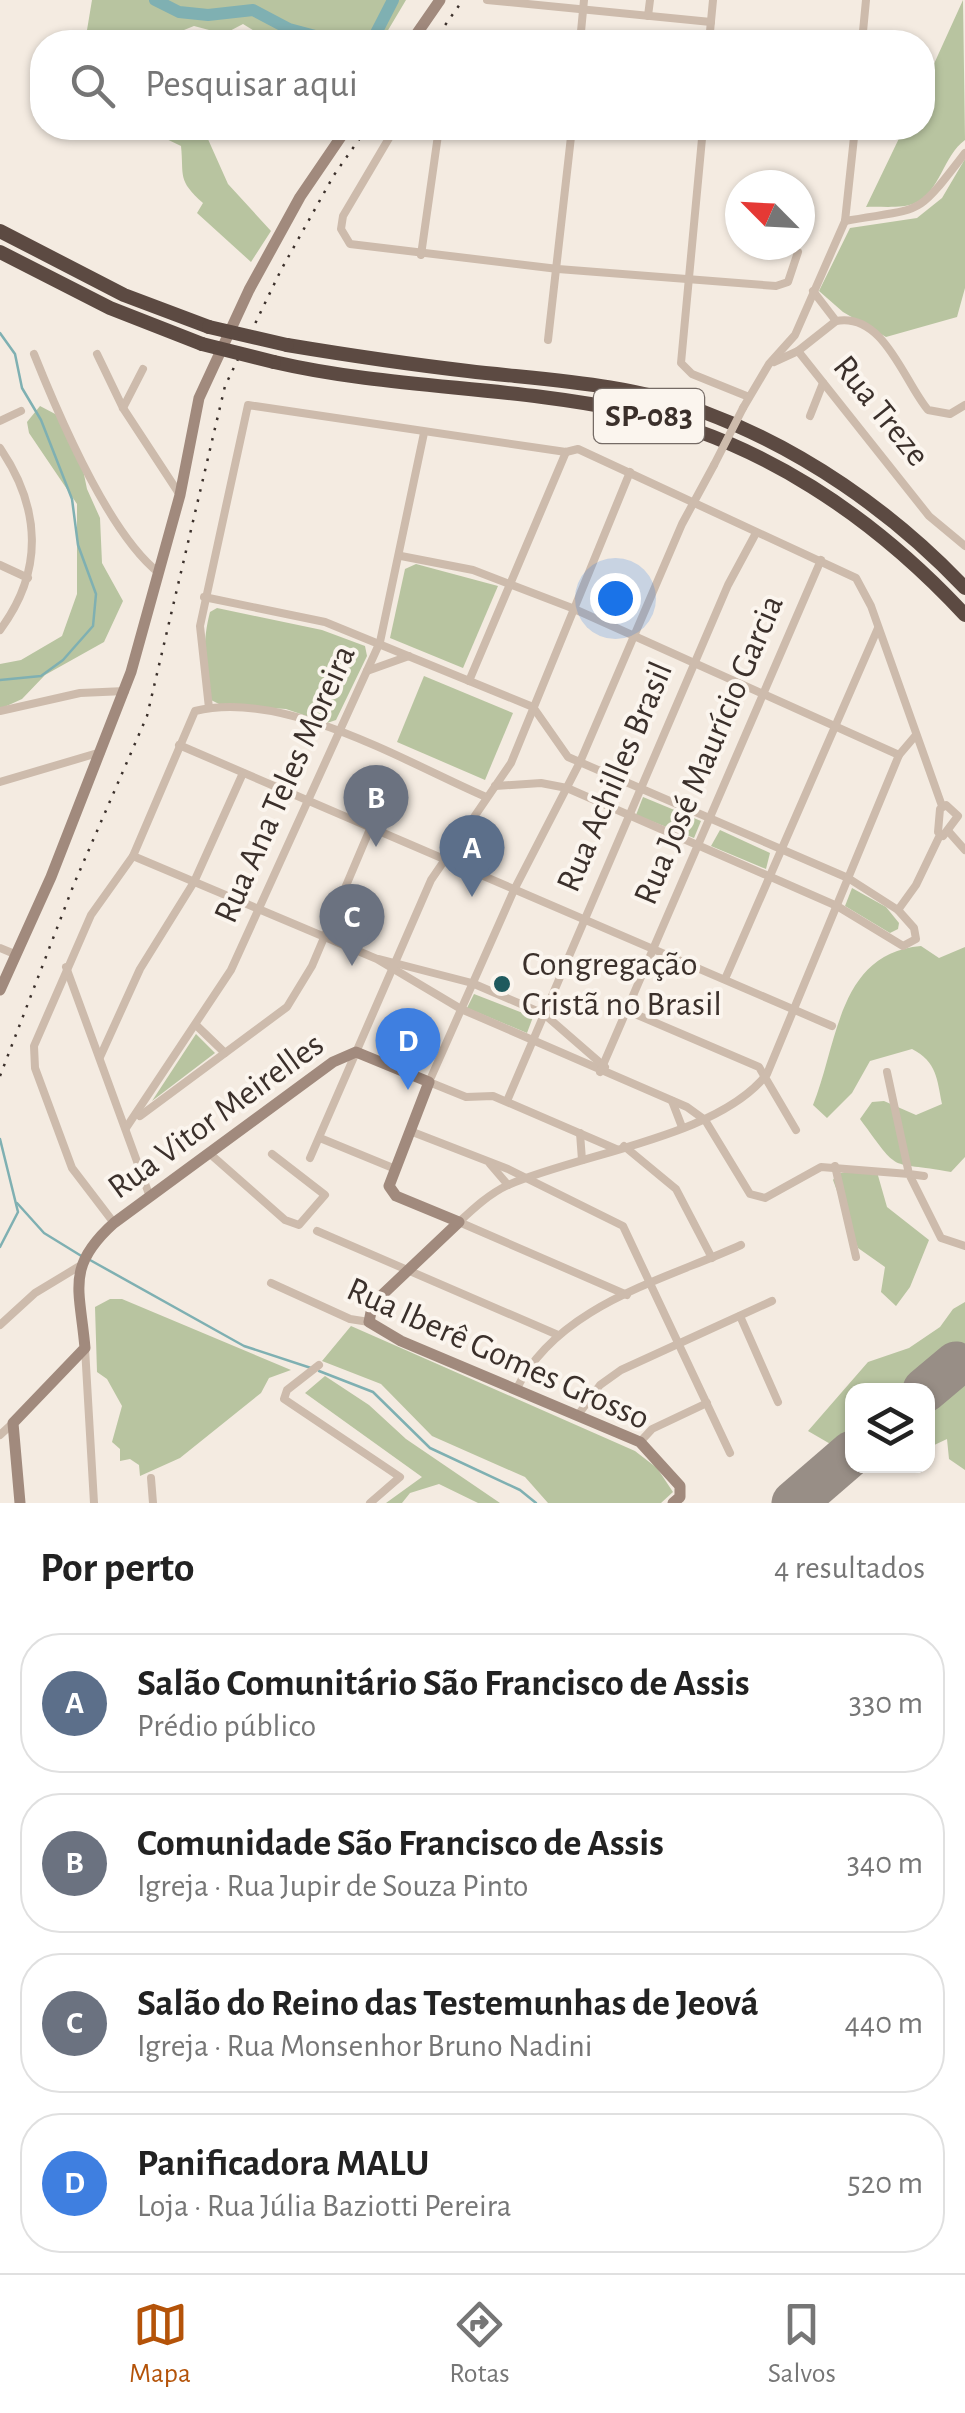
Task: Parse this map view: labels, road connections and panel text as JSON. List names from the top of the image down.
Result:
{
  "streets": {
    "highway": ["SP-083"],
    "street": [
      "Rua Treze",
      "Rua José Maurício Garcia",
      "Rua Achilles Brasil",
      "Rua Ana Teles Moreira",
      "Rua Vitor Meirelles",
      "Rua Iberê Gomes Grosso"
    ]
  },
  "places": ["Congregação Cristã no Brasil"],
  "north": "top left",
  "page": {
    "search": "Pesquisar aqui",
    "pins": [
      "B",
      "A",
      "C",
      "D"
    ],
    "heading": ["Por perto", "4 resultados"],
    "list": [
      {
        "mark": "A",
        "name": "Salão Comunitário São Francisco de Assis",
        "note": "Prédio público",
        "value": "330 m"
      },
      {
        "mark": "B",
        "name": "Comunidade São Francisco de Assis",
        "note": "Igreja · Rua Jupir de Souza Pinto",
        "value": "340 m"
      },
      {
        "mark": "C",
        "name": "Salão do Reino das Testemunhas de Jeová",
        "note": "Igreja · Rua Monsenhor Bruno Nadini",
        "value": "440 m"
      },
      {
        "mark": "D",
        "name": "Panificadora MALU",
        "note": "Loja · Rua Júlia Baziotti Pereira",
        "value": "520 m"
      }
    ],
    "nav": ["Mapa", "Rotas", "Salvos"]
  }
}
